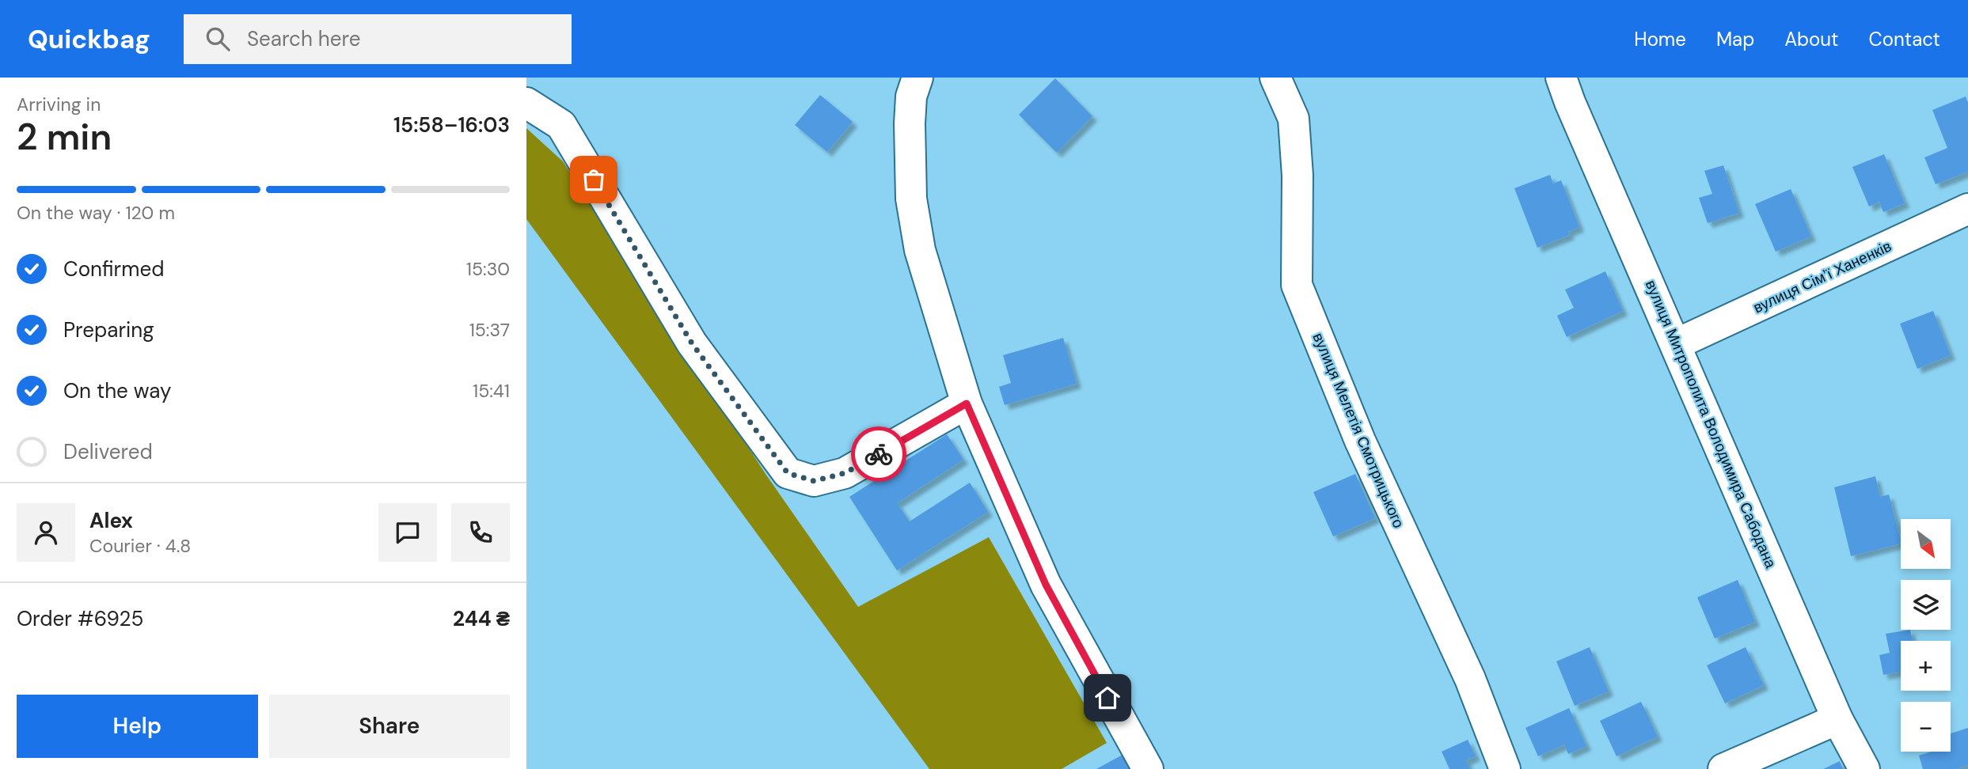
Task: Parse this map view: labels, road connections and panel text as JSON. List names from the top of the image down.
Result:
{
  "streets": {
    "street": ["вулиця Сімʼї Ханенків", "вулиця Митрополита Володимира Сабодана", "вулиця Мелетія Смотрицького"]
  },
  "crossings": [
    ["вулиця Сімʼї Ханенків", "вулиця Митрополита Володимира Сабодана"]
  ],
  "north": "bottom right",
  "page": {
    "header": "Quickbag",
    "search": "Search here",
    "nav": [
      "Home",
      "Map",
      "About",
      "Contact"
    ],
    "heading": ["2 min", "Arriving in", "15:58–16:03"],
    "panel": [
      "Alex",
      "Courier · 4.8",
      "Order #6925",
      "244 ₴"
    ],
    "bar": "On the way · 120 m",
    "list": [
      ["Confirmed", "15:30"],
      ["Preparing", "15:37"],
      ["On the way", "15:41"],
      "Delivered"
    ],
    "map_buttons": ["+", "−"],
    "buttons": ["Help", "Share"]
  }
}
